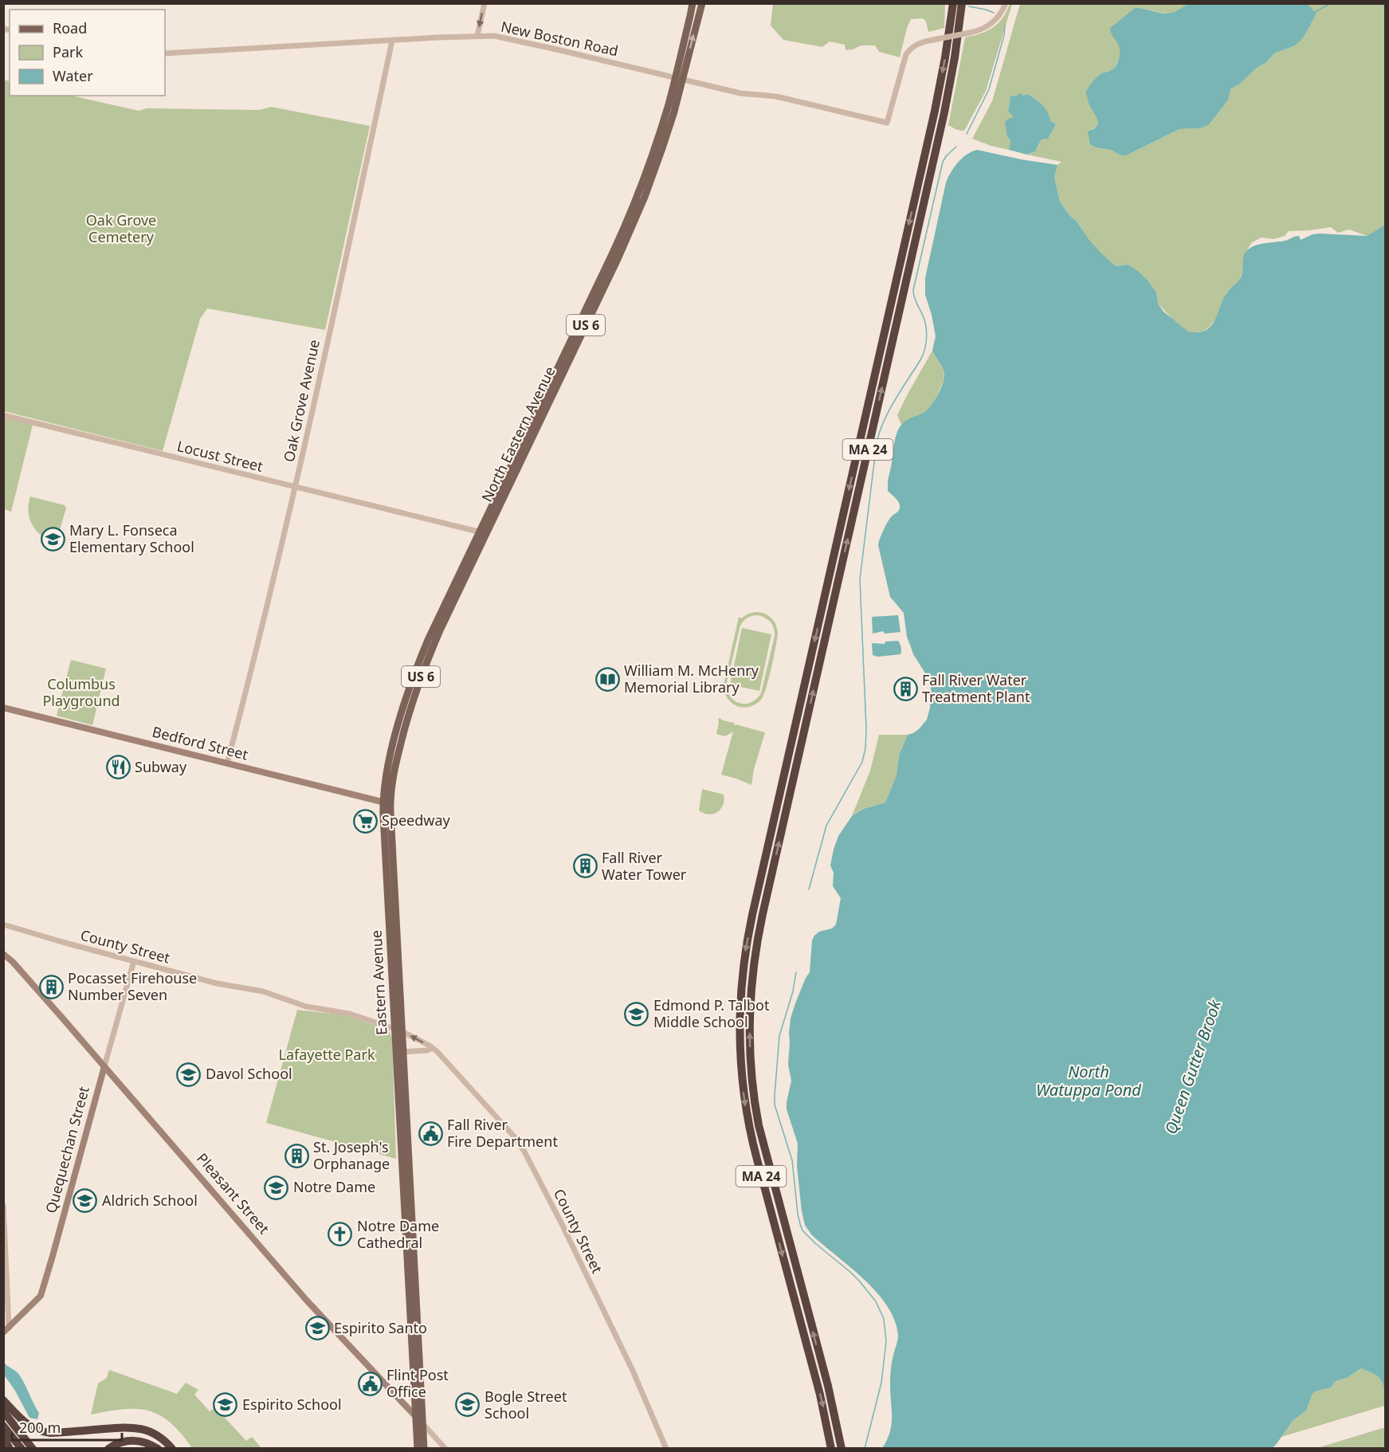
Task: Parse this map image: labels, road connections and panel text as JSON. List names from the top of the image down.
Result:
{
  "streets": {
    "highway": ["MA 24"],
    "main road": [
      "US 6",
      "North Eastern Avenue",
      "Bedford Street",
      "Eastern Avenue",
      "Quequechan Street",
      "Pleasant Street"
    ],
    "street": [
      "New Boston Road",
      "Oak Grove Avenue",
      "Locust Street",
      "County Street"
    ]
  },
  "crossings": [
    ["New Boston Road", "US 6"],
    ["New Boston Road", "Oak Grove Avenue"],
    ["New Boston Road", "North Eastern Avenue"],
    ["US 6", "North Eastern Avenue"],
    ["Oak Grove Avenue", "Locust Street"],
    ["Oak Grove Avenue", "Bedford Street"],
    ["North Eastern Avenue", "Locust Street"],
    ["North Eastern Avenue", "Bedford Street"],
    ["North Eastern Avenue", "Eastern Avenue"],
    ["Bedford Street", "Eastern Avenue"],
    ["County Street", "Eastern Avenue"],
    ["County Street", "Quequechan Street"],
    ["Eastern Avenue", "Pleasant Street"],
    ["Quequechan Street", "Pleasant Street"]
  ],
  "water": ["Queen Gutter Brook", "North Watuppa Pond"],
  "parks": ["Oak Grove Cemetery", "Columbus Playground", "Lafayette Park"],
  "places": {
    "school or university": [
      "Mary L. Fonseca Elementary School",
      "Edmond P. Talbot Middle School",
      "Davol School",
      "Notre Dame",
      "Aldrich School",
      "Espirito Santo",
      "Espirito School",
      "Bogle Street School"
    ],
    "library": ["William M. McHenry Memorial Library"],
    "building": [
      "Fall River Water Treatment Plant",
      "Fall River Water Tower",
      "Pocasset Firehouse Number Seven",
      "St. Joseph's Orphanage"
    ],
    "restaurant": ["Subway"],
    "supermarket": ["Speedway"],
    "public building": ["Fall River Fire Department", "Flint Post Office"],
    "church": ["Notre Dame Cathedral"]
  },
  "legend": ["Road", "Park", "Water"],
  "scale_bar": "200 m"
}
